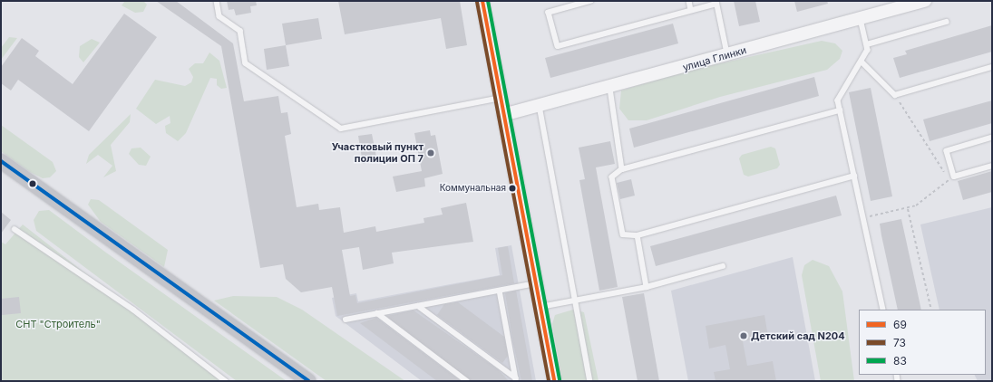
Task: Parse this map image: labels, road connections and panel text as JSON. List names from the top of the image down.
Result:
{
  "streets": {
    "street": ["улица Глинки"]
  },
  "parks": ["СНТ \"Строитель\""],
  "places": ["Участковый пункт полиции ОП 7", "Коммунальная", "Детский сад N204"],
  "lines": ["transit line 69", "transit line 83", "transit line 73"],
  "legend": ["69", "73", "83"]
}
